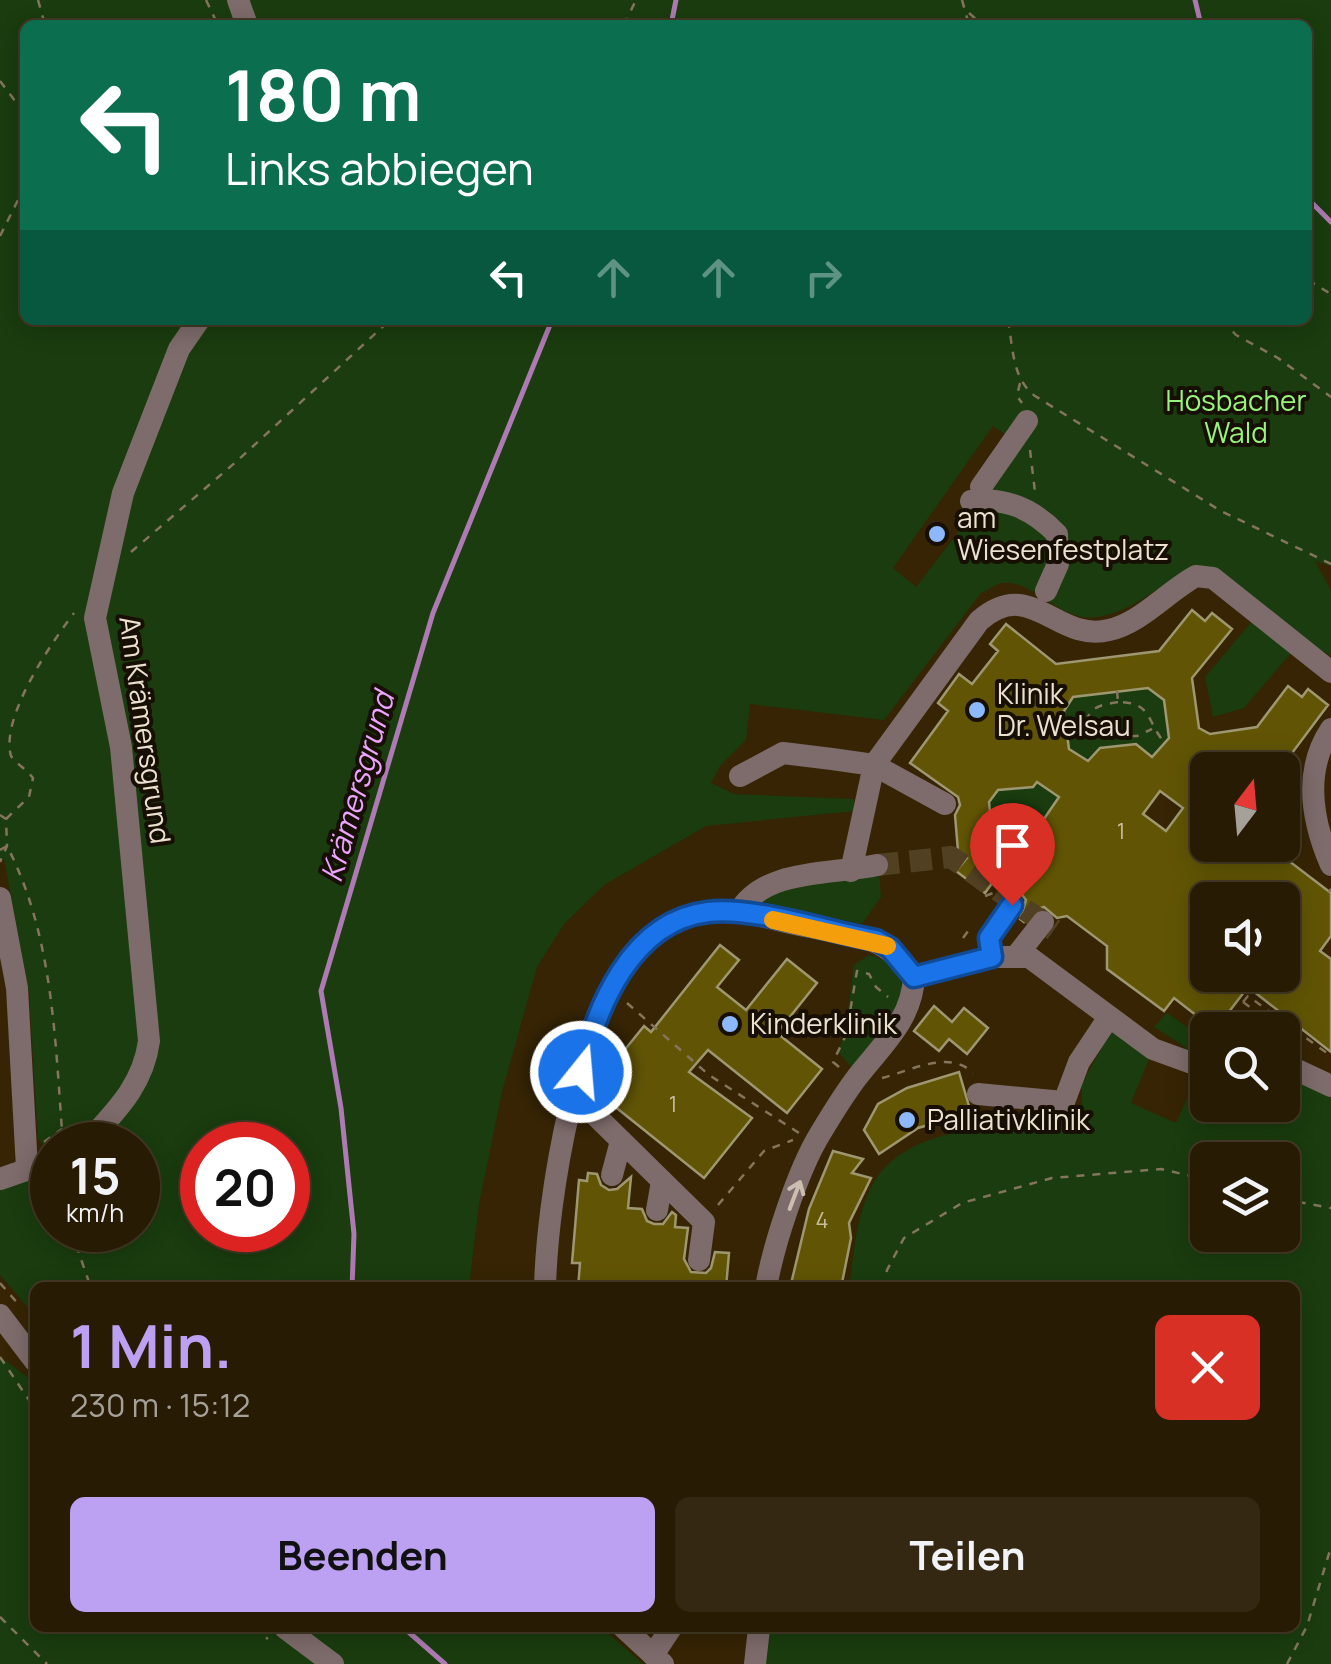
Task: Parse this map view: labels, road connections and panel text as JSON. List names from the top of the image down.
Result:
{
  "streets": {
    "street": ["Am Krämersgrund"]
  },
  "water": ["Krämersgrund"],
  "parks": ["Hösbacher Wald"],
  "places": [
    "am Wiesenfestplatz",
    "Klinik Dr. Welsau",
    "Kinderklinik",
    "Palliativklinik"
  ],
  "house_numbers": ["1", "1", "4"],
  "north": "top",
  "page": {
    "turn": ["180 m", "Links abbiegen"],
    "speed": "15 km/h",
    "limit": "20",
    "heading": ["1 Min.", "230 m · 15:12"],
    "buttons": ["Beenden", "Teilen"]
  }
}
